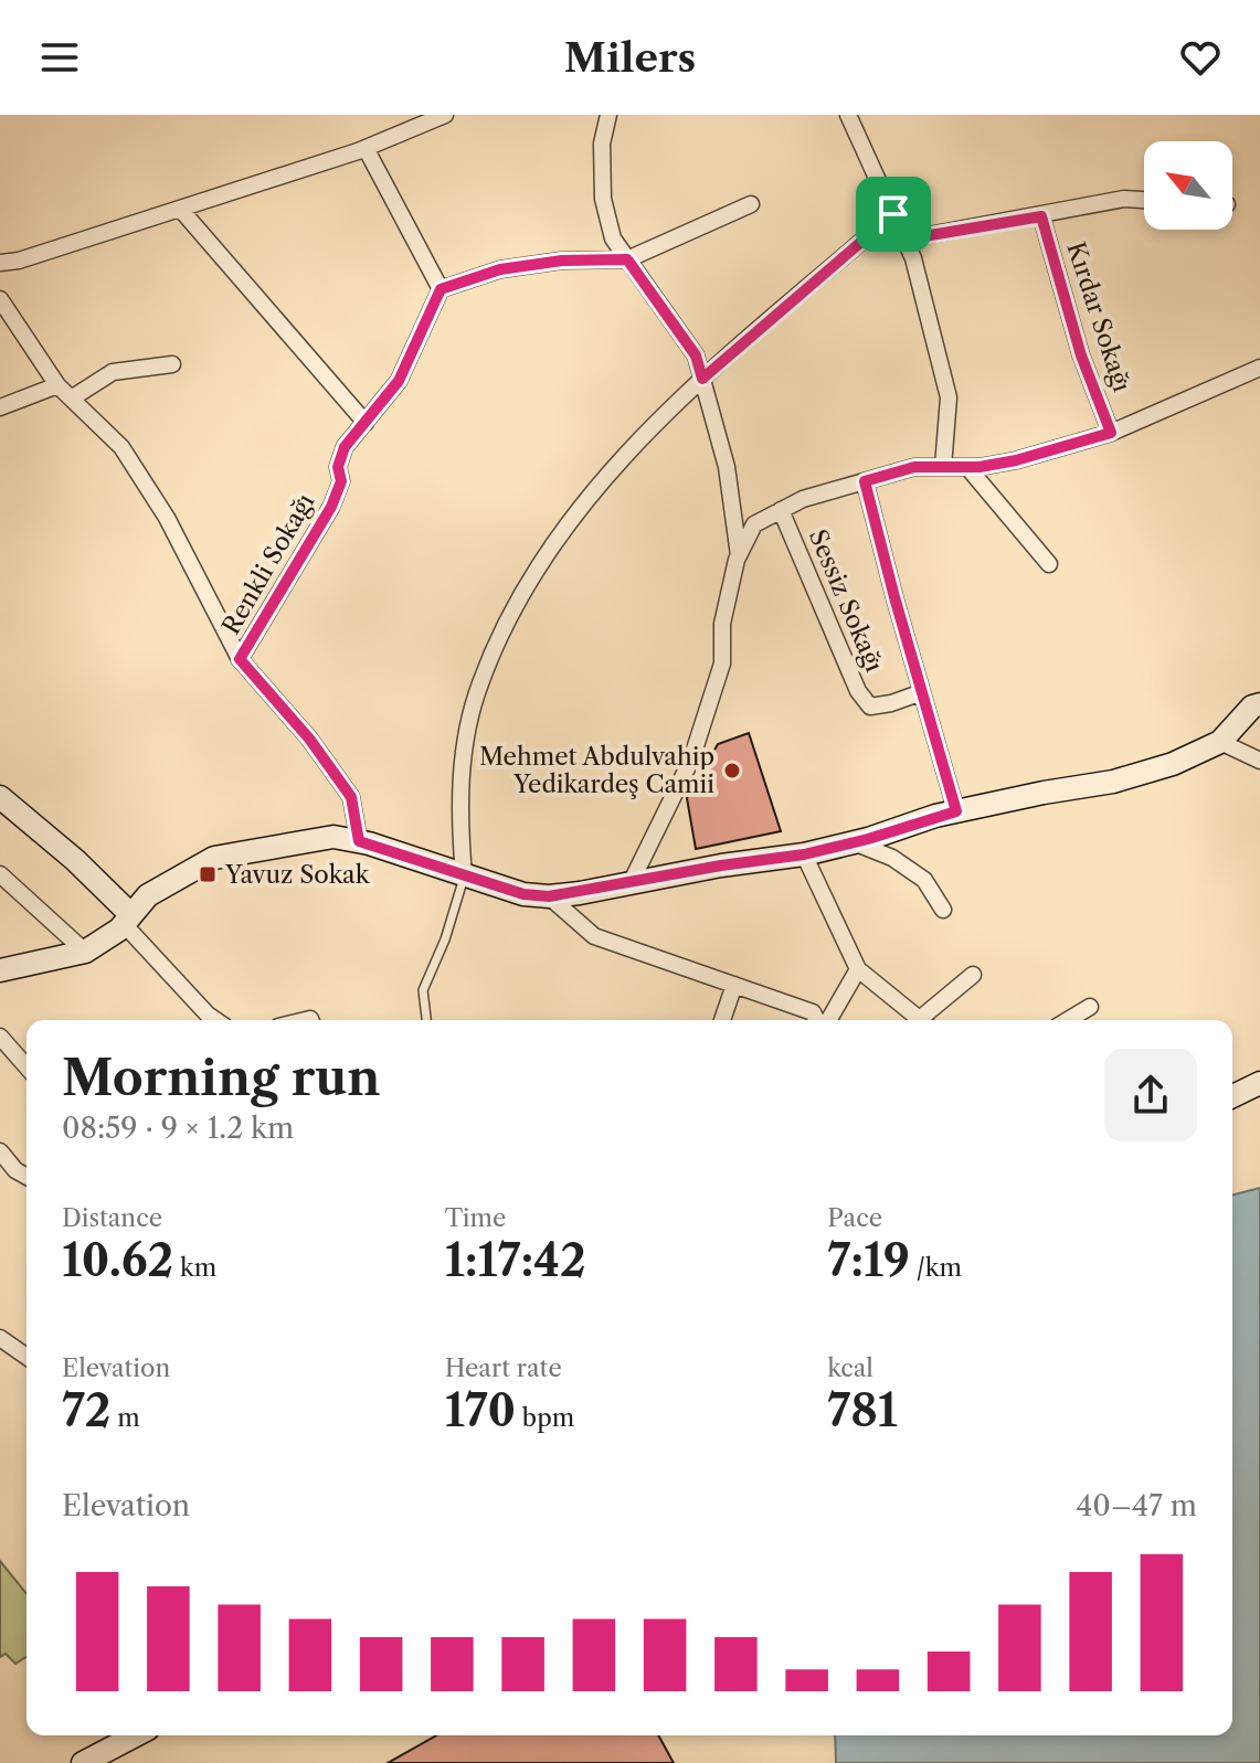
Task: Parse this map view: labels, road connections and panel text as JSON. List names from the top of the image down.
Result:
{
  "streets": {
    "street": ["Kırdar Sokağı", "Renkli Sokağı", "Sessiz Sokağı"]
  },
  "places": {
    "other": ["Mehmet Abdulvahip Yedikardeş Camii"],
    "transit": ["Yavuz Sokak"]
  },
  "north": "top left",
  "page": {
    "header": "Milers",
    "heading": ["Morning run", "08:59 · 9 × 1.2 km"],
    "stats": [
      ["Distance", "10.62 km"],
      ["Time", "1:17:42"],
      ["Pace", "7:19 /km"],
      ["Elevation", "72 m"],
      ["Heart rate", "170 bpm"],
      ["kcal", "781"]
    ],
    "chart": ["Elevation", "40–47 m"]
  }
}
